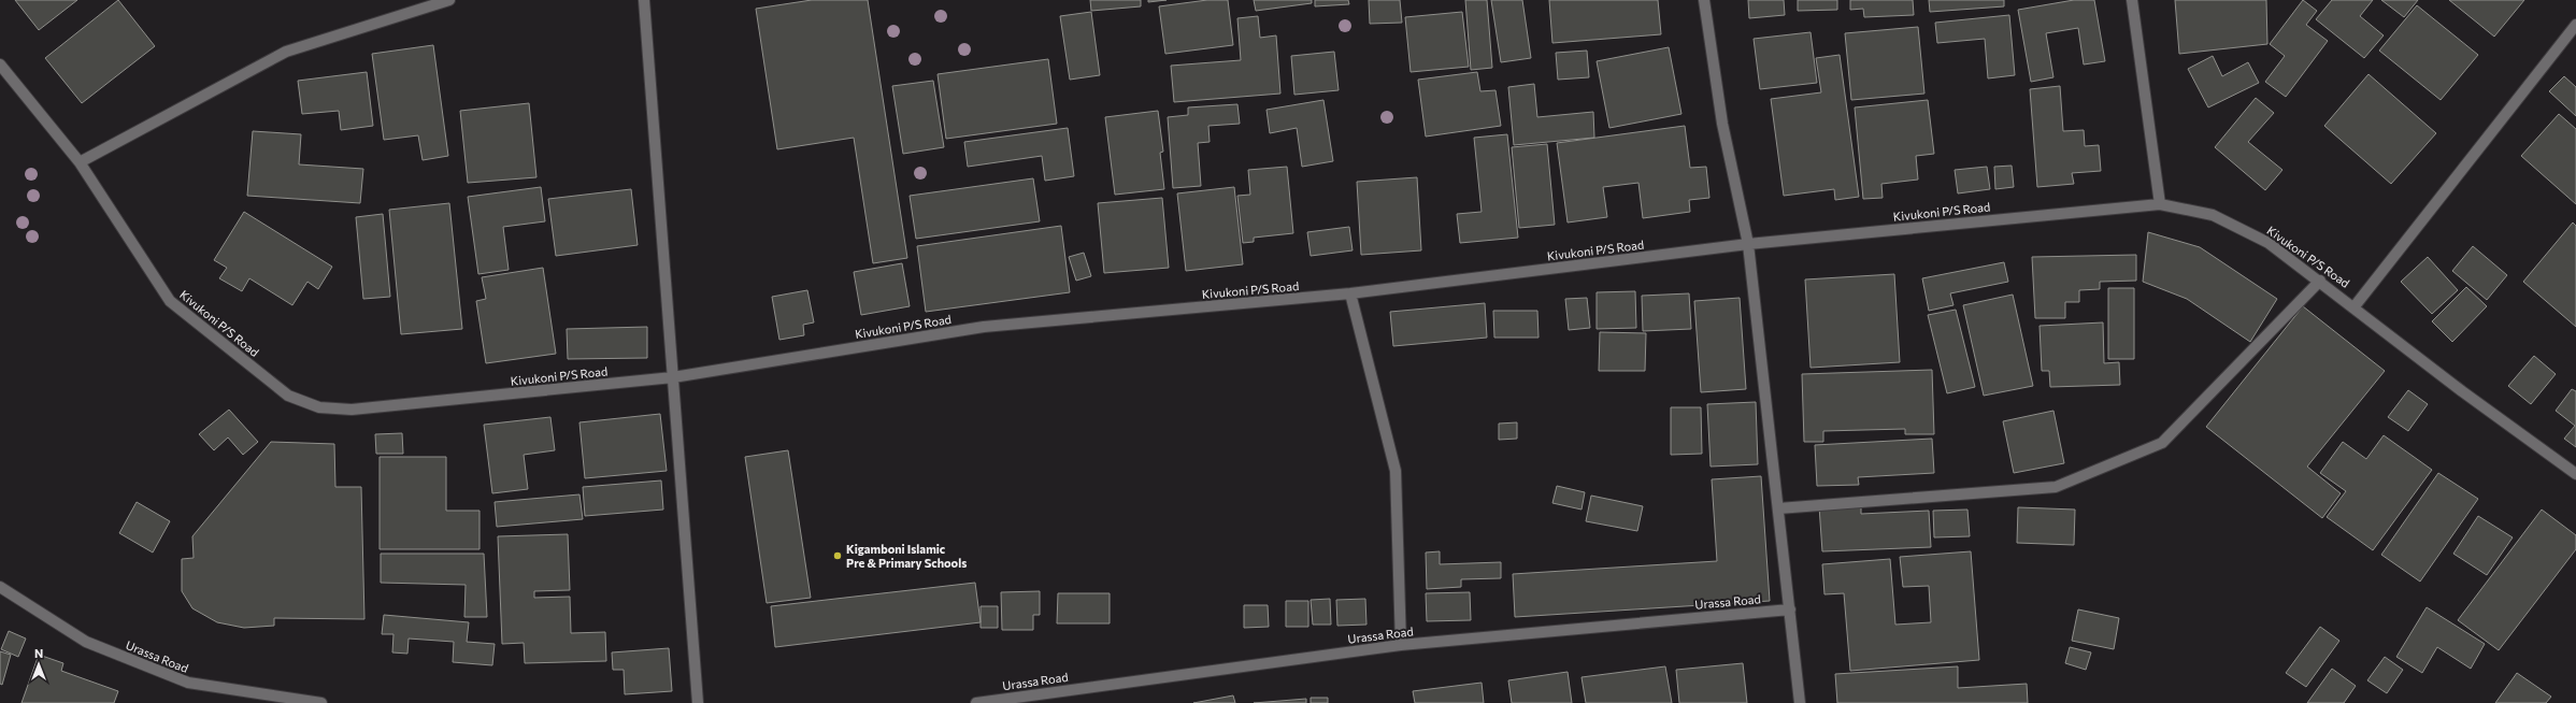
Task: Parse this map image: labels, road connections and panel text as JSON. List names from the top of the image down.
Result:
{
  "streets": {
    "street": ["Kivukoni P/S Road", "Urassa Road"]
  },
  "places": ["Kigamboni Islamic Pre & Primary Schools"],
  "north": "top"
}
